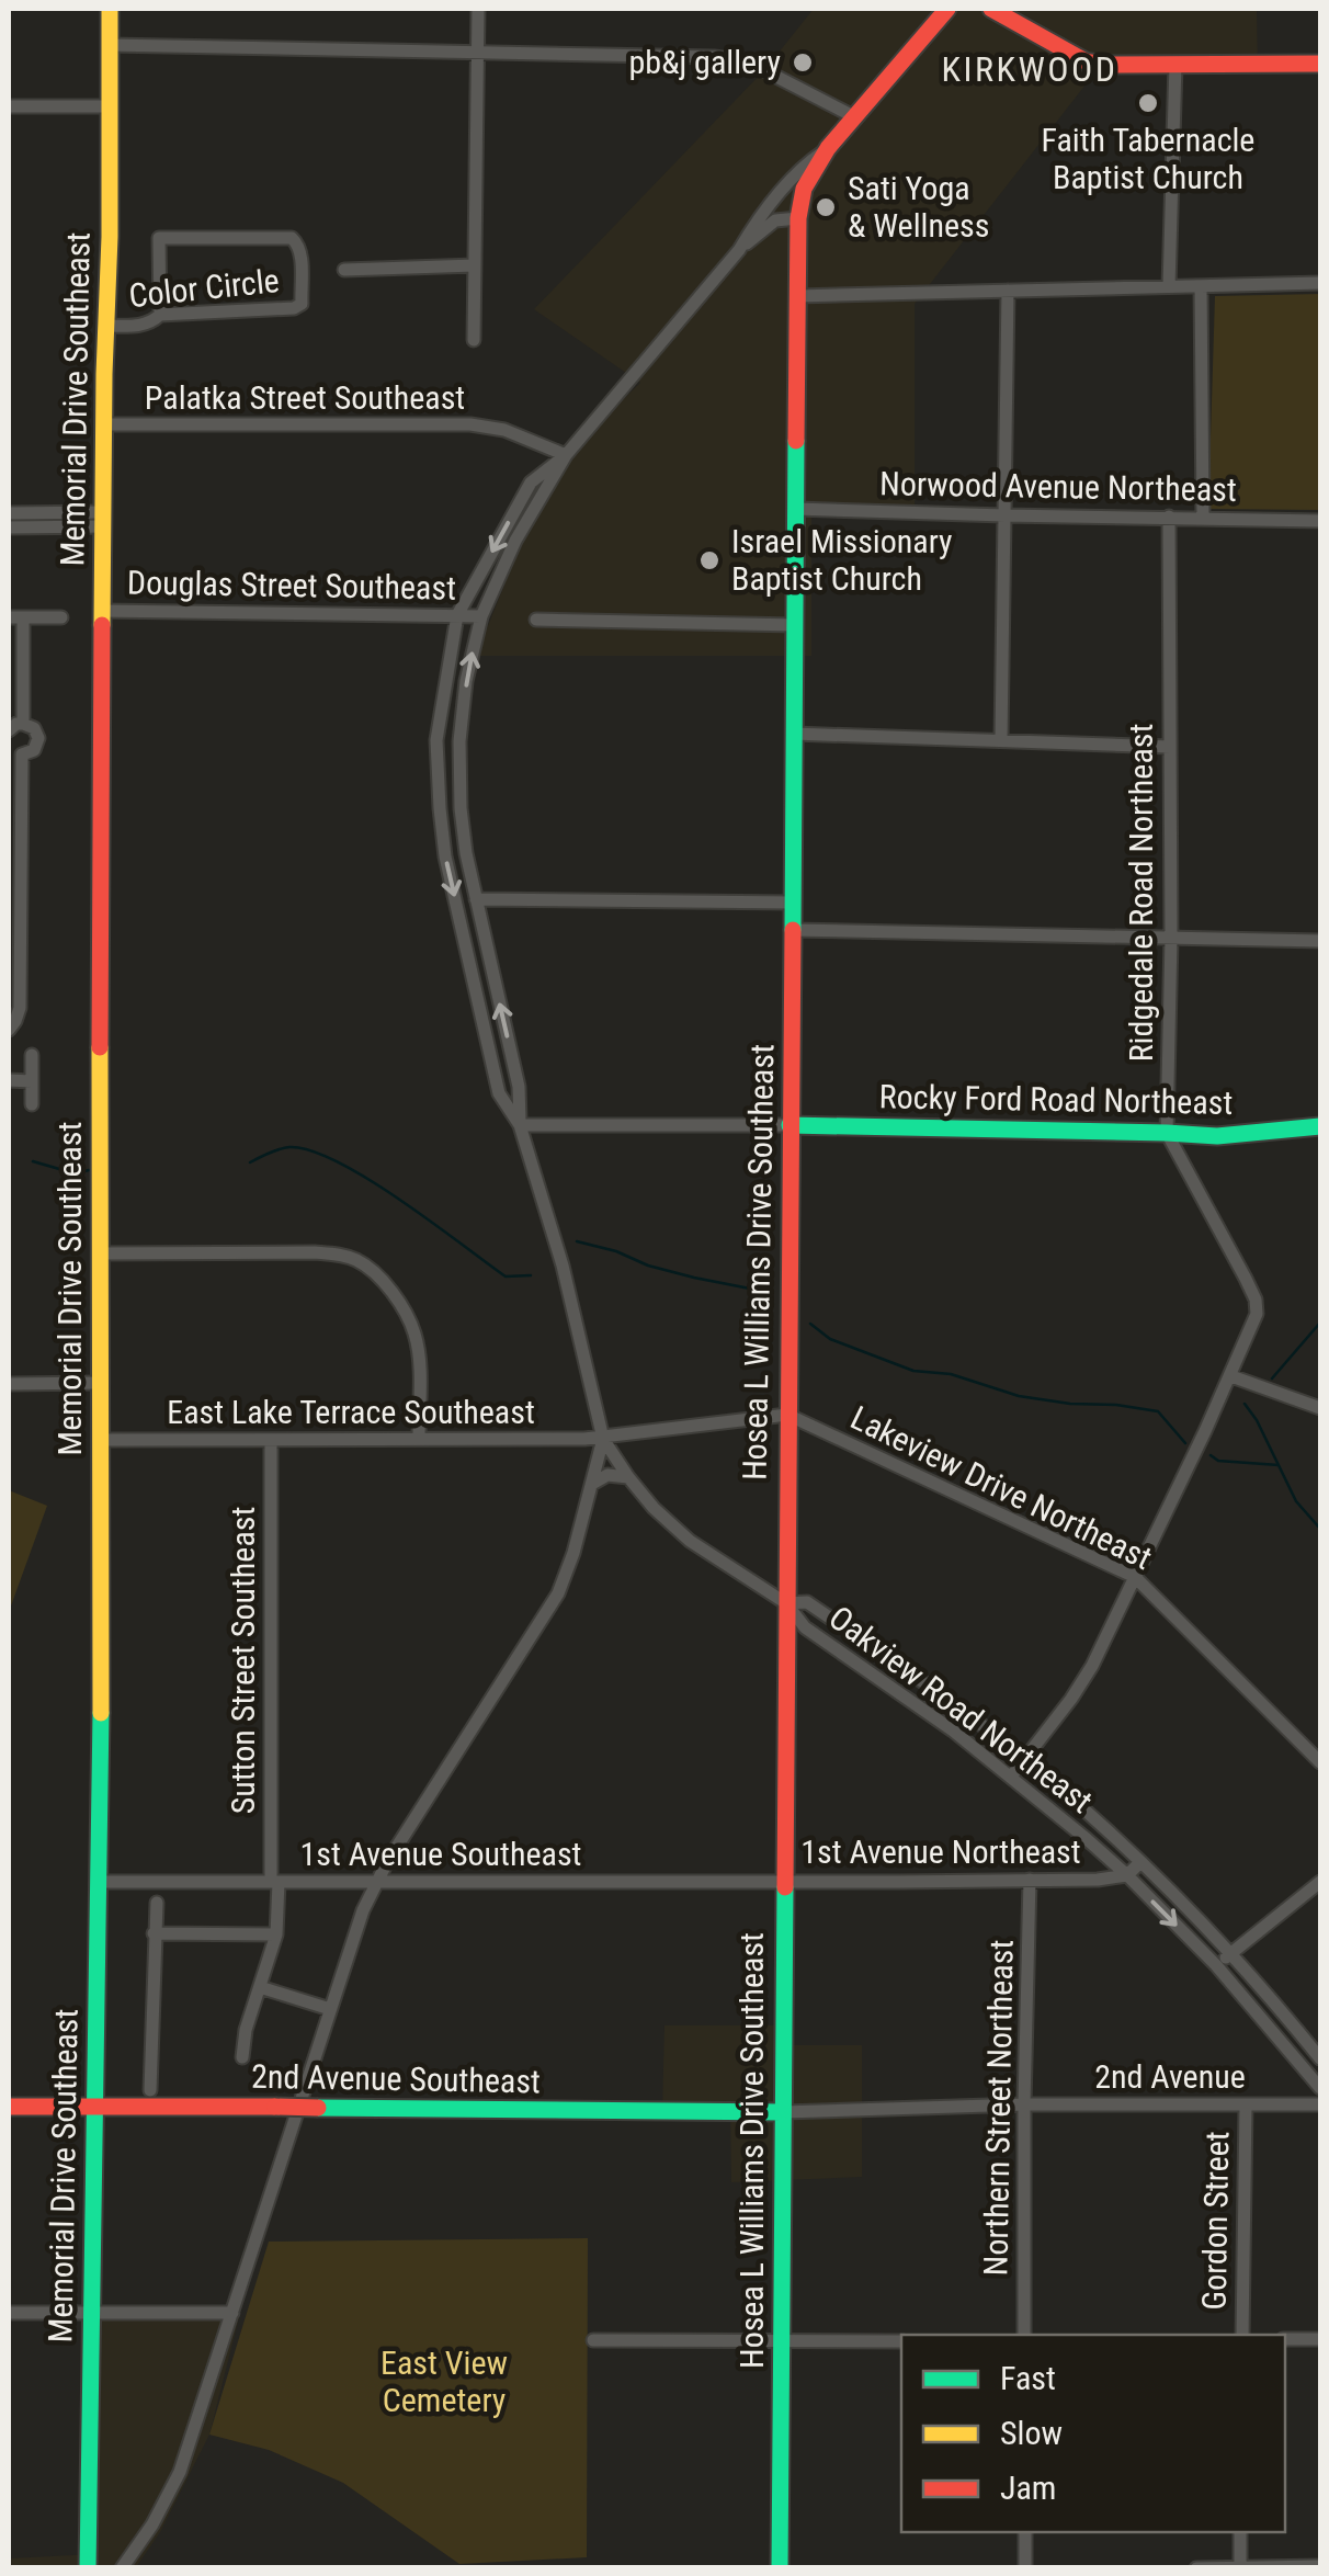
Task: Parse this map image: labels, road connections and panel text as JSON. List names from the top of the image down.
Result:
{
  "streets": {
    "street": [
      "Color Circle",
      "Palatka Street Southeast",
      "Memorial Drive Southeast",
      "Norwood Avenue Northeast",
      "Douglas Street Southeast",
      "Ridgedale Road Northeast",
      "Rocky Ford Road Northeast",
      "Hosea L Williams Drive Southeast",
      "East Lake Terrace Southeast",
      "Lakeview Drive Northeast",
      "Sutton Street Southeast",
      "Oakview Road Northeast",
      "1st Avenue Northeast",
      "1st Avenue Southeast",
      "2nd Avenue",
      "2nd Avenue Southeast",
      "Northern Street Northeast",
      "Gordon Street"
    ]
  },
  "crossings": [
    ["Color Circle", "Memorial Drive Southeast"],
    ["Palatka Street Southeast", "Memorial Drive Southeast"],
    ["Memorial Drive Southeast", "Douglas Street Southeast"],
    ["Memorial Drive Southeast", "East Lake Terrace Southeast"],
    ["Memorial Drive Southeast", "1st Avenue Southeast"],
    ["Memorial Drive Southeast", "2nd Avenue Southeast"],
    ["Norwood Avenue Northeast", "Ridgedale Road Northeast"],
    ["Norwood Avenue Northeast", "Hosea L Williams Drive Southeast"],
    ["Ridgedale Road Northeast", "Rocky Ford Road Northeast"],
    ["Ridgedale Road Northeast", "Lakeview Drive Northeast"],
    ["Ridgedale Road Northeast", "Oakview Road Northeast"],
    ["Rocky Ford Road Northeast", "Hosea L Williams Drive Southeast"],
    ["Hosea L Williams Drive Southeast", "East Lake Terrace Southeast"],
    ["Hosea L Williams Drive Southeast", "Lakeview Drive Northeast"],
    ["Hosea L Williams Drive Southeast", "Oakview Road Northeast"],
    ["Hosea L Williams Drive Southeast", "1st Avenue Northeast"],
    ["Hosea L Williams Drive Southeast", "1st Avenue Southeast"],
    ["Hosea L Williams Drive Southeast", "2nd Avenue"],
    ["Hosea L Williams Drive Southeast", "2nd Avenue Southeast"],
    ["East Lake Terrace Southeast", "Lakeview Drive Northeast"],
    ["East Lake Terrace Southeast", "Sutton Street Southeast"],
    ["Sutton Street Southeast", "1st Avenue Southeast"],
    ["Oakview Road Northeast", "1st Avenue Northeast"],
    ["1st Avenue Northeast", "1st Avenue Southeast"],
    ["1st Avenue Northeast", "Northern Street Northeast"],
    ["2nd Avenue", "2nd Avenue Southeast"],
    ["2nd Avenue", "Northern Street Northeast"],
    ["2nd Avenue", "Gordon Street"]
  ],
  "districts": ["KIRKWOOD"],
  "parks": ["East View Cemetery"],
  "places": [
    "pb&j gallery",
    "Faith Tabernacle Baptist Church",
    "Sati Yoga & Wellness",
    "Israel Missionary Baptist Church"
  ],
  "legend": ["Fast", "Slow", "Jam"]
}
